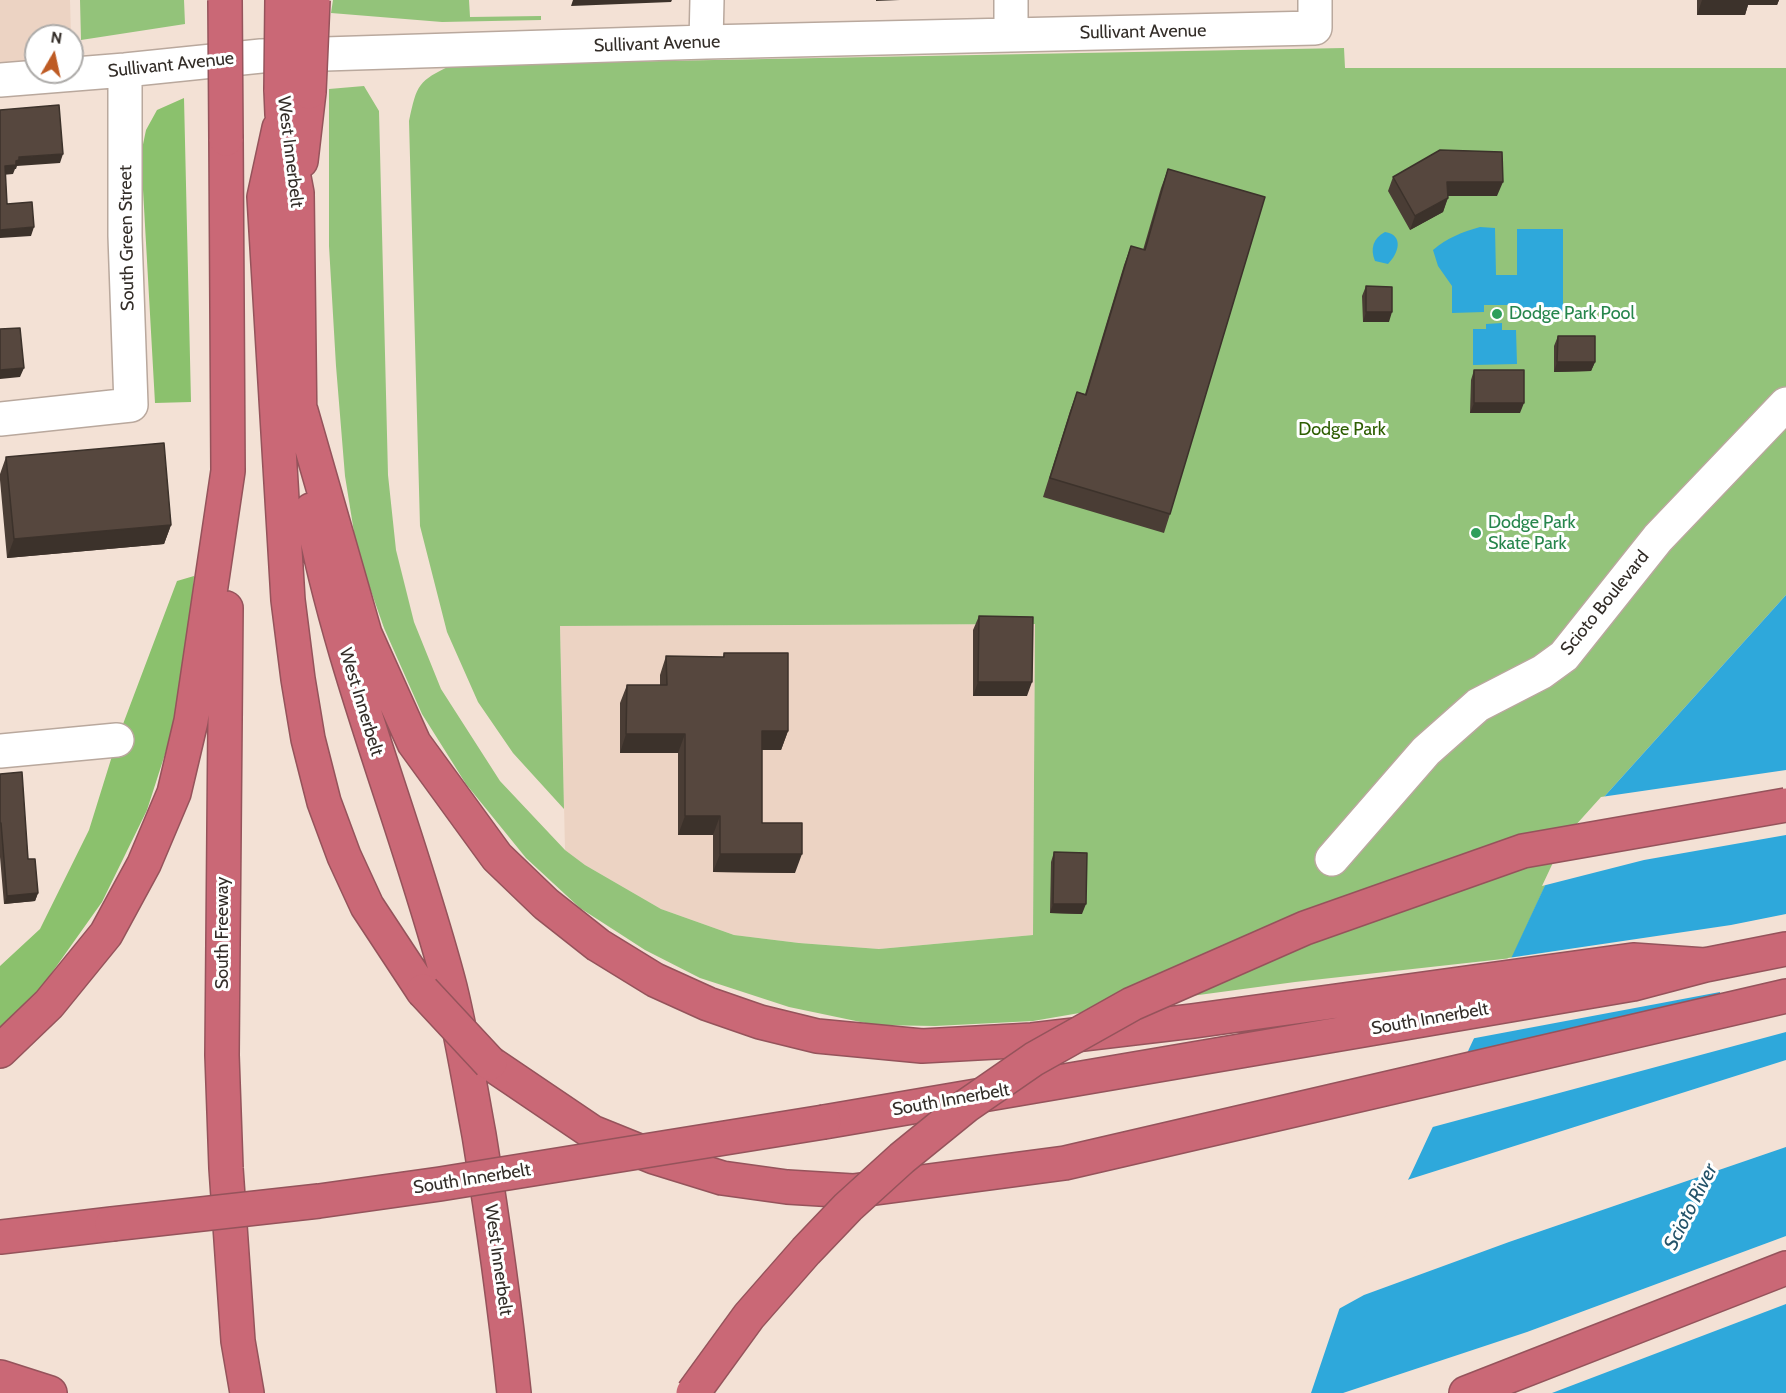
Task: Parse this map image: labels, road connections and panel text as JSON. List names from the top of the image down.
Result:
{
  "streets": {
    "highway": ["West Innerbelt", "South Freeway", "South Innerbelt"],
    "street": ["Sullivant Avenue", "South Green Street", "Scioto Boulevard"]
  },
  "crossings": [
    ["Sullivant Avenue", "South Green Street"]
  ],
  "water": ["Scioto River"],
  "parks": ["Dodge Park"],
  "places": ["Dodge Park Pool", "Dodge Park Skate Park"],
  "north": "top"
}
